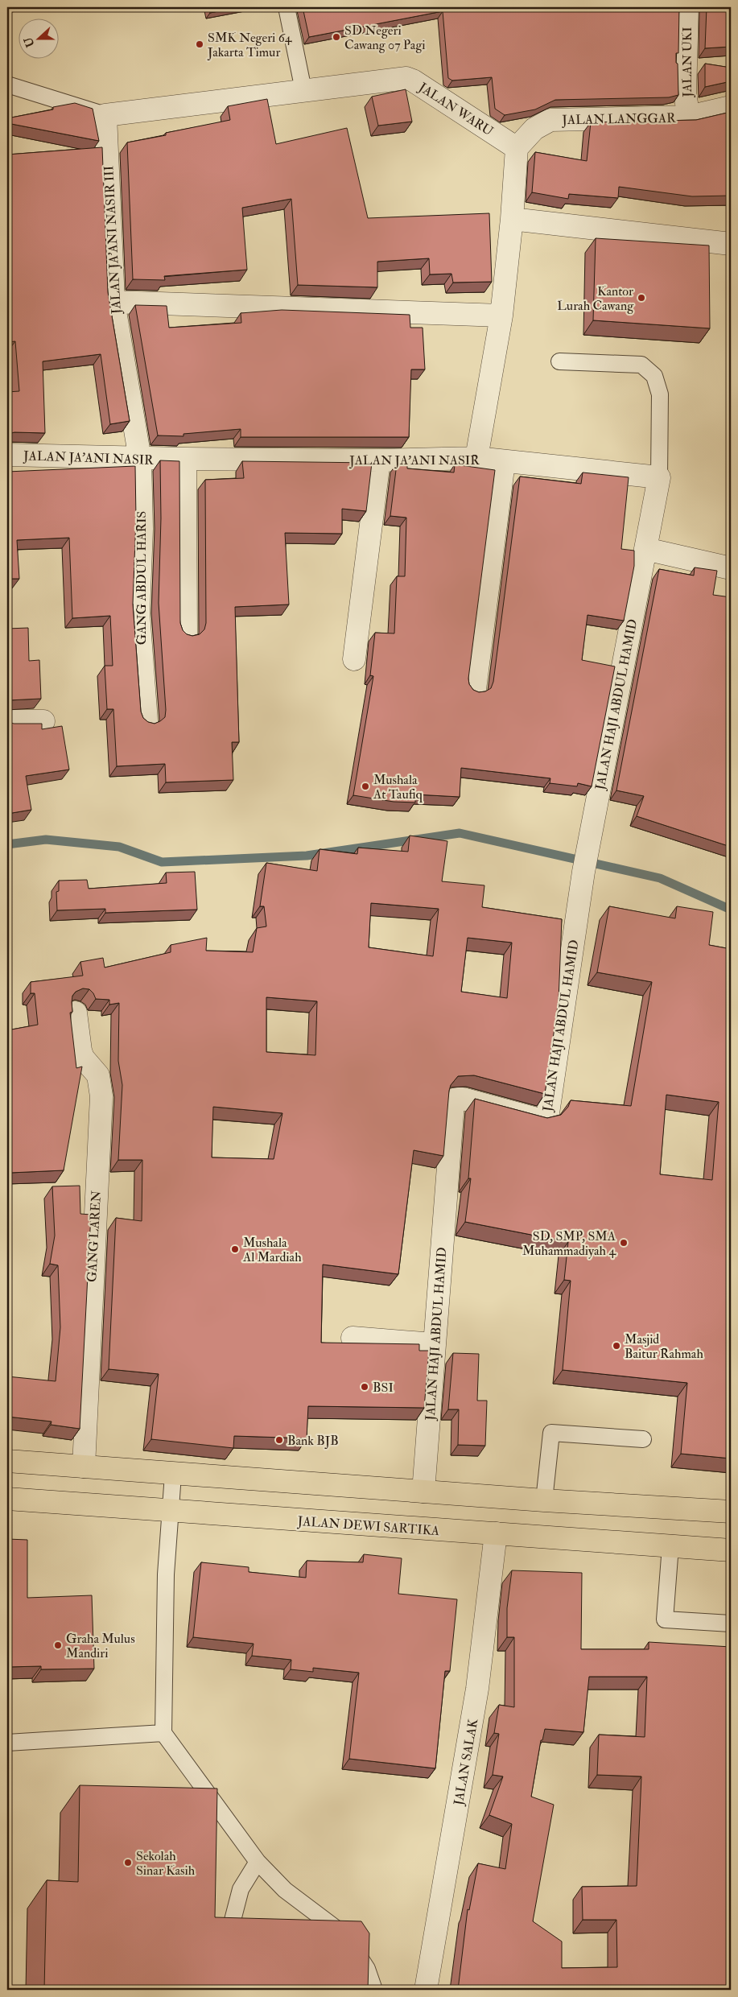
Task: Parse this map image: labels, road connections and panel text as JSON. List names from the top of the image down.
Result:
{
  "streets": {
    "main road": ["JALAN DEWI SARTIKA"],
    "street": [
      "JALAN UKI",
      "JALAN WARU",
      "JALAN LANGGAR",
      "JALAN JA'ANI NASIR III",
      "JALAN JA'ANI NASIR",
      "GANG ABDUL HARIS",
      "JALAN HAJI ABDUL HAMID",
      "GANG LAREN",
      "JALAN SALAK"
    ]
  },
  "crossings": [
    ["JALAN UKI", "JALAN LANGGAR"],
    ["JALAN WARU", "JALAN LANGGAR"],
    ["JALAN WARU", "JALAN JA'ANI NASIR III"],
    ["JALAN JA'ANI NASIR III", "JALAN JA'ANI NASIR"],
    ["JALAN JA'ANI NASIR III", "GANG ABDUL HARIS"],
    ["JALAN JA'ANI NASIR", "GANG ABDUL HARIS"],
    ["JALAN DEWI SARTIKA", "JALAN SALAK"]
  ],
  "places": [
    "SD Negeri Cawang 07 Pagi",
    "SMK Negeri 64 Jakarta Timur",
    "Kantor Lurah Cawang",
    "Mushala At Taufiq",
    "SD, SMP, SMA Muhammadiyah 4",
    "Mushala Al Mardiah",
    "Masjid Baitur Rahmah",
    "BSI",
    "Bank BJB",
    "Graha Mulus Mandiri",
    "Sekolah Sinar Kasih"
  ],
  "north": "left"
}
